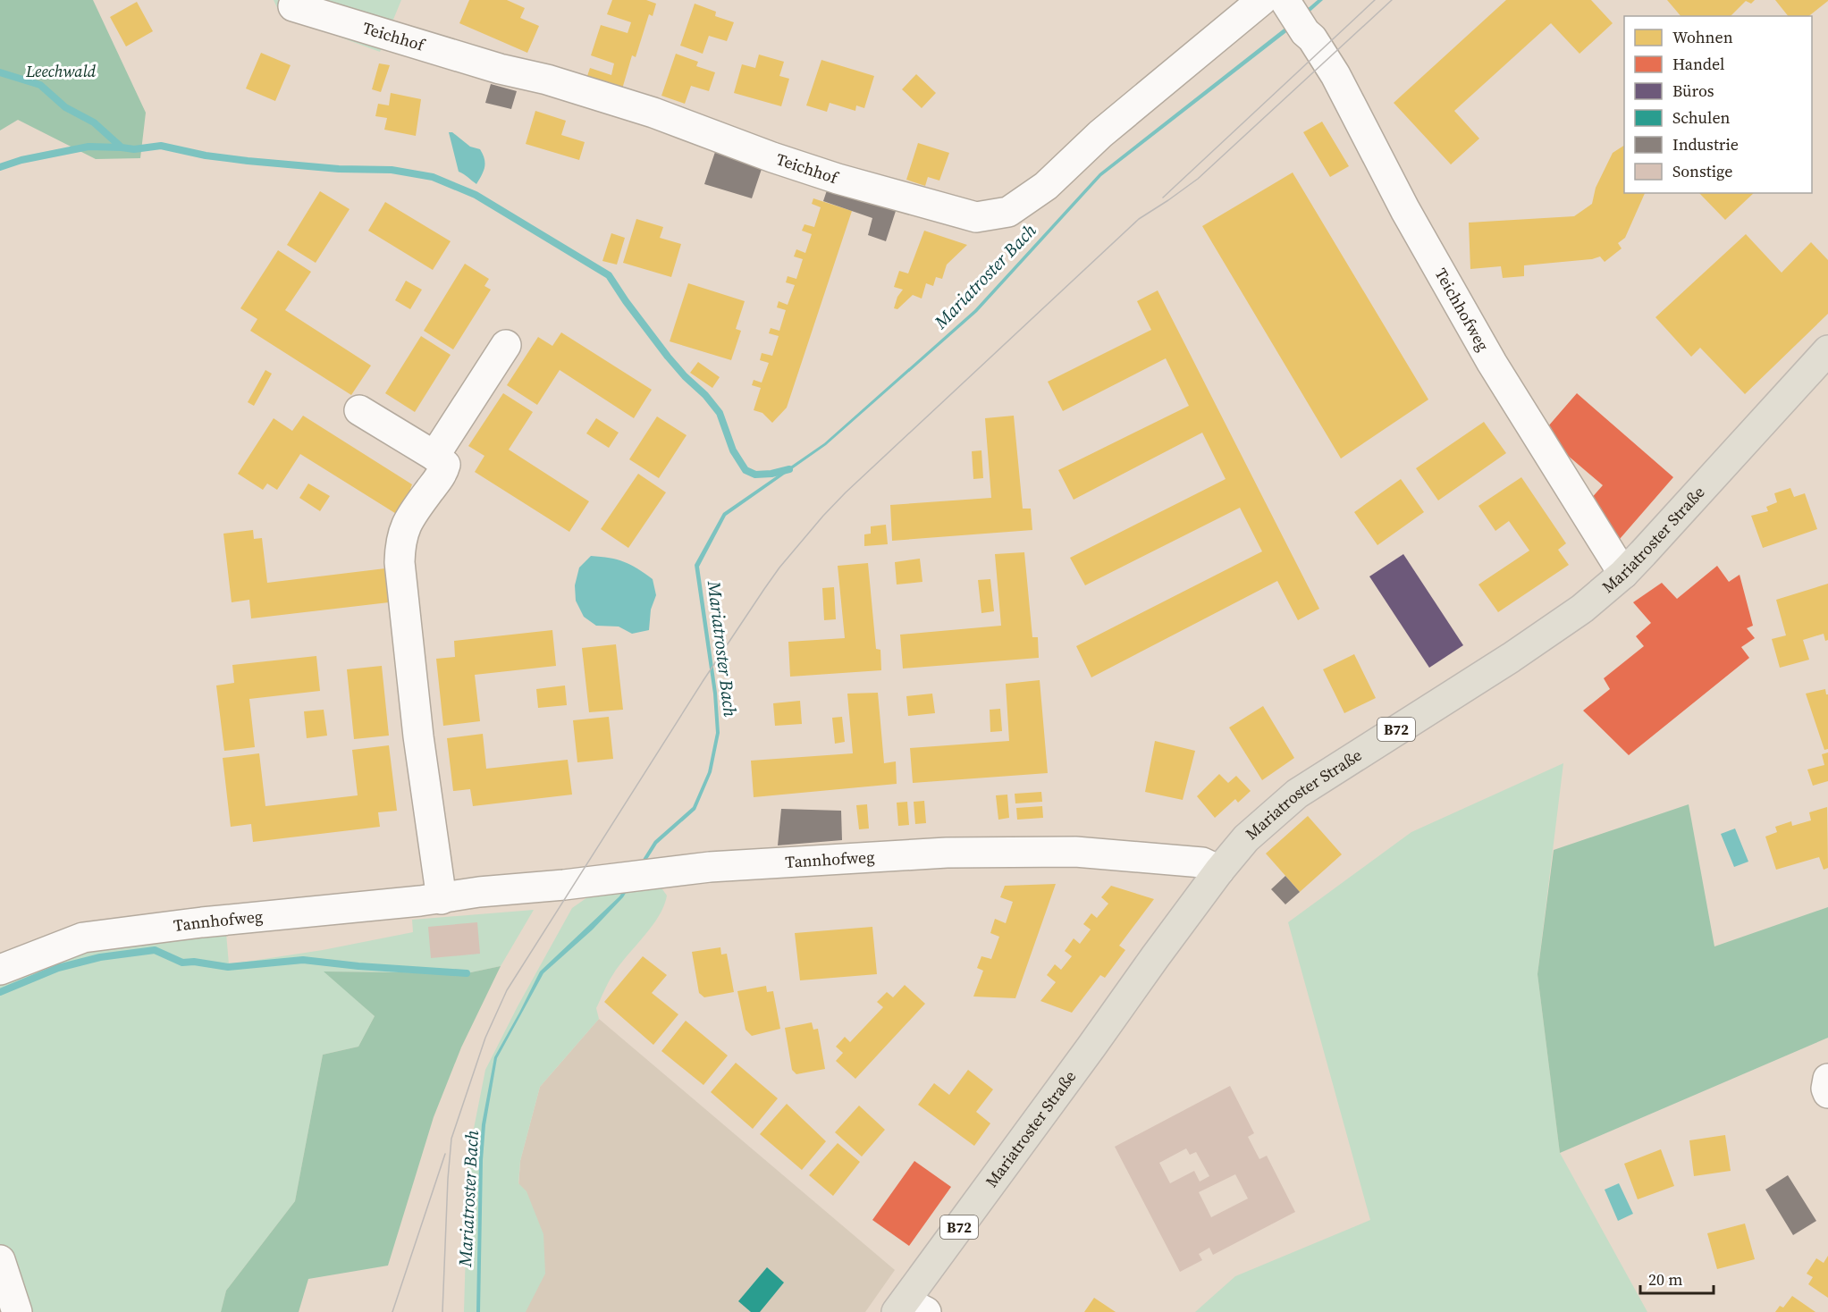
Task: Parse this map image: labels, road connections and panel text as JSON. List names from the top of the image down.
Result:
{
  "streets": {
    "main road": ["Mariatroster Straße", "B72"],
    "street": ["Teichhof", "Teichhofweg", "Tannhofweg"]
  },
  "crossings": [
    ["Teichhof", "Teichhofweg"],
    ["Teichhofweg", "Mariatroster Straße"],
    ["Mariatroster Straße", "Tannhofweg"]
  ],
  "water": ["Mariatroster Bach"],
  "parks": ["Leechwald"],
  "legend": [
    "Wohnen",
    "Handel",
    "Büros",
    "Schulen",
    "Industrie",
    "Sonstige"
  ],
  "scale_bar": "20 m"
}
